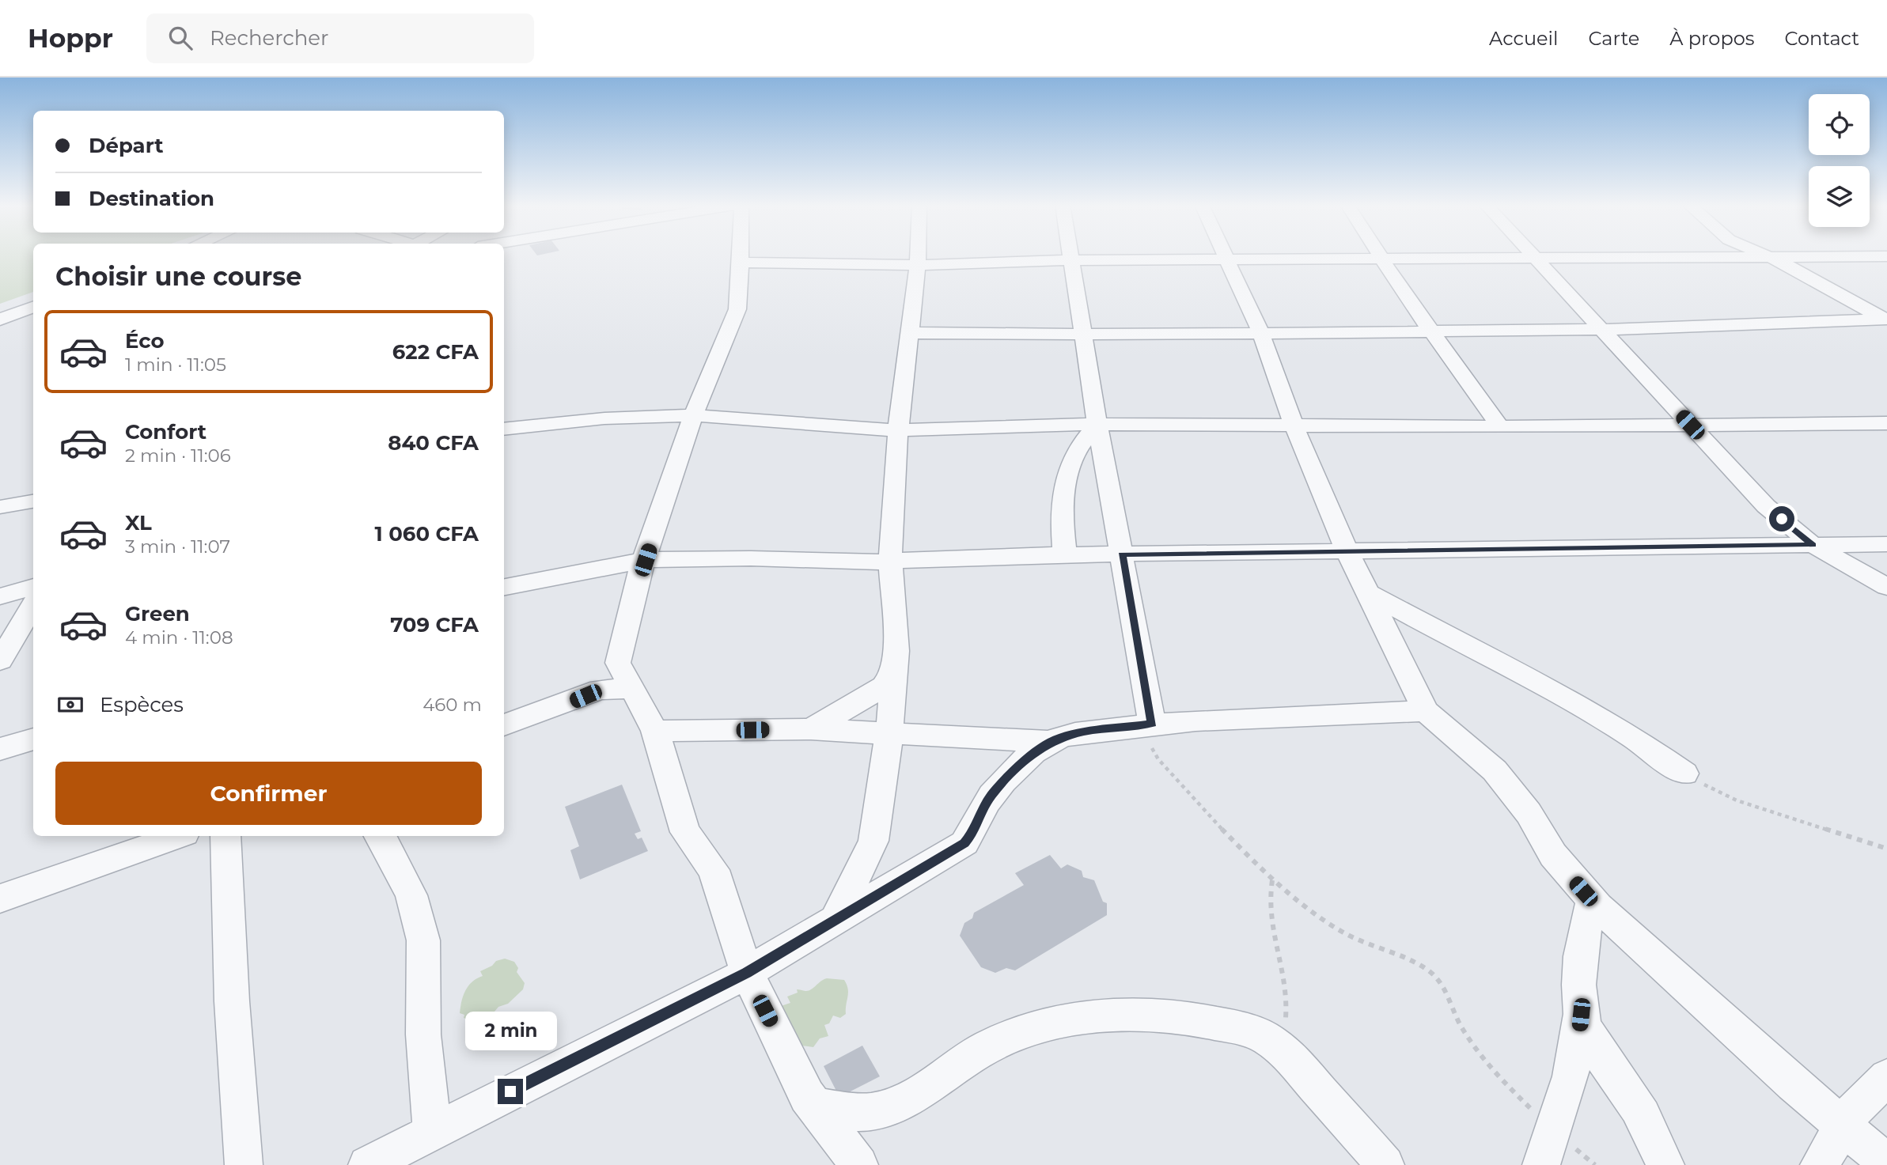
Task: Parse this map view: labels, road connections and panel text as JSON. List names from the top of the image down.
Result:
{
  "page": {
    "header": "Hoppr",
    "search": "Rechercher",
    "nav": [
      "Accueil",
      "Carte",
      "À propos",
      "Contact"
    ],
    "banner": ["Départ", "Destination"],
    "heading": "Choisir une course",
    "list": [
      {
        "name": "Éco",
        "note": "1 min · 11:05",
        "value": "622 CFA"
      },
      {
        "name": "Confort",
        "note": "2 min · 11:06",
        "value": "840 CFA"
      },
      {
        "name": "XL",
        "note": "3 min · 11:07",
        "value": "1 060 CFA"
      },
      {
        "name": "Green",
        "note": "4 min · 11:08",
        "value": "709 CFA"
      }
    ],
    "pay": ["Espèces", "460 m"],
    "buttons": "Confirmer",
    "bubble": "2 min"
  }
}
